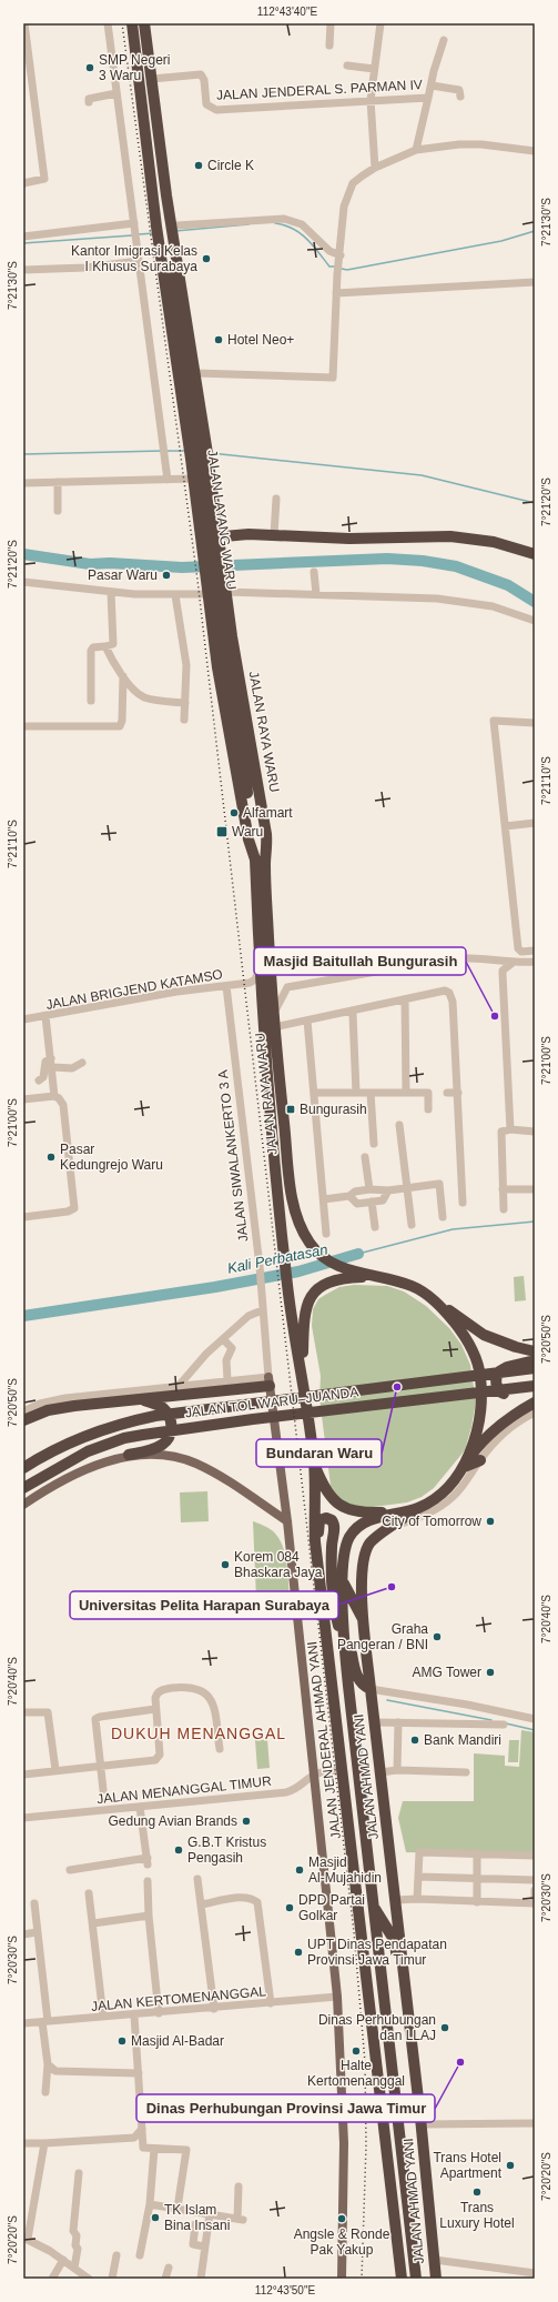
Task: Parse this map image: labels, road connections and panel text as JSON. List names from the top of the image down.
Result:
{
  "streets": {
    "highway": [
      "JALAN LAYANG WARU",
      "JALAN RAYA WARU",
      "JALAN TOL WARU–JUANDA",
      "JALAN JENDERAL AHMAD YANI",
      "JALAN AHMAD YANI"
    ],
    "main road": ["JALAN SIWALANKERTO 3 A"],
    "street": [
      "JALAN JENDERAL S. PARMAN IV",
      "JALAN BRIGJEND KATAMSO",
      "JALAN MENANGGAL TIMUR",
      "JALAN KERTOMENANGGAL"
    ]
  },
  "crossings": [
    ["JALAN JENDERAL S. PARMAN IV", "JALAN LAYANG WARU"],
    ["JALAN LAYANG WARU", "JALAN RAYA WARU"],
    ["JALAN RAYA WARU", "JALAN JENDERAL AHMAD YANI"],
    ["JALAN RAYA WARU", "JALAN AHMAD YANI"],
    ["JALAN BRIGJEND KATAMSO", "JALAN SIWALANKERTO 3 A"],
    ["JALAN SIWALANKERTO 3 A", "JALAN MENANGGAL TIMUR"],
    ["JALAN SIWALANKERTO 3 A", "JALAN KERTOMENANGGAL"],
    ["JALAN JENDERAL AHMAD YANI", "JALAN MENANGGAL TIMUR"]
  ],
  "districts": ["DUKUH MENANGGAL"],
  "water": ["Kali Perbatasan"],
  "places": {
    "other": [
      "SMP Negeri 3 Waru",
      "Circle K",
      "Kantor Imigrasi Kelas I Khusus Surabaya",
      "Hotel Neo+",
      "Pasar Waru",
      "Alfamart",
      "Masjid Baitullah Bungurasih",
      "Pasar Kedungrejo Waru",
      "Bundaran Waru",
      "City of Tomorrow",
      "Korem 084 Bhaskara Jaya",
      "Universitas Pelita Harapan Surabaya",
      "Graha Pangeran / BNI",
      "AMG Tower",
      "Bank Mandiri",
      "Gedung Avian Brands",
      "G.B.T Kristus Pengasih",
      "Masjid Al-Mujahidin",
      "DPD Partai Golkar",
      "UPT Dinas Pendapatan Provinsi Jawa Timur",
      "Dinas Perhubungan dan LLAJ",
      "Masjid Al-Badar",
      "Halte Kertomenanggal",
      "Dinas Perhubungan Provinsi Jawa Timur",
      "Trans Hotel Apartment",
      "Trans Luxury Hotel",
      "TK Islam Bina Insani",
      "Angsle & Ronde Pak Yakup"
    ],
    "transit": ["Waru", "Bungurasih"]
  },
  "coordinates": [
    "112°43'40\"E",
    "7°21'30\"S",
    "7°21'20\"S",
    "7°21'10\"S",
    "7°21'00\"S",
    "7°20'50\"S",
    "7°20'40\"S",
    "7°20'30\"S",
    "7°20'20\"S",
    "112°43'50\"E"
  ]
}
